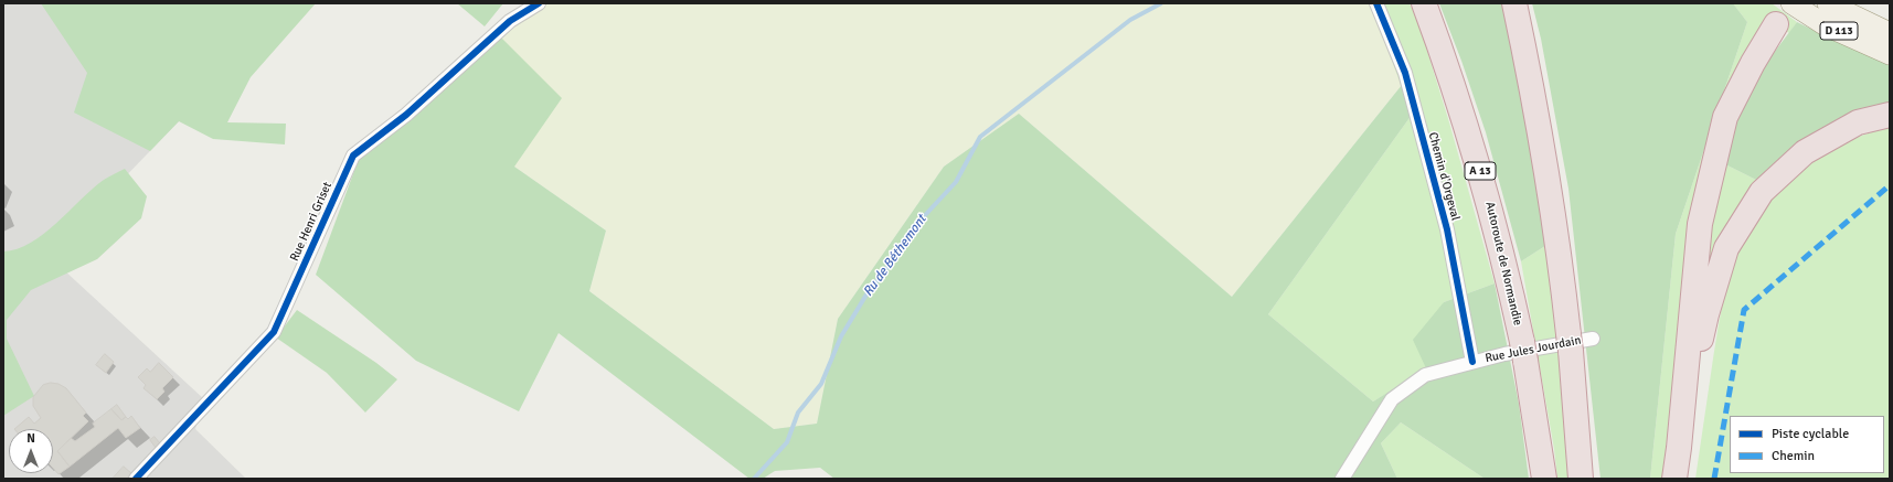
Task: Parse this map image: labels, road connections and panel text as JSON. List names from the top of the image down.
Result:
{
  "streets": {
    "highway": ["A 13", "Autoroute de Normandie"],
    "main road": ["D 113"],
    "street": ["Chemin d'Orgeval", "Rue Henri Griset", "Rue Jules Jourdain"]
  },
  "crossings": [
    ["Chemin d'Orgeval", "Rue Jules Jourdain"]
  ],
  "water": ["Ru de Béthemont"],
  "legend": ["Piste cyclable", "Chemin"],
  "north": "top"
}
